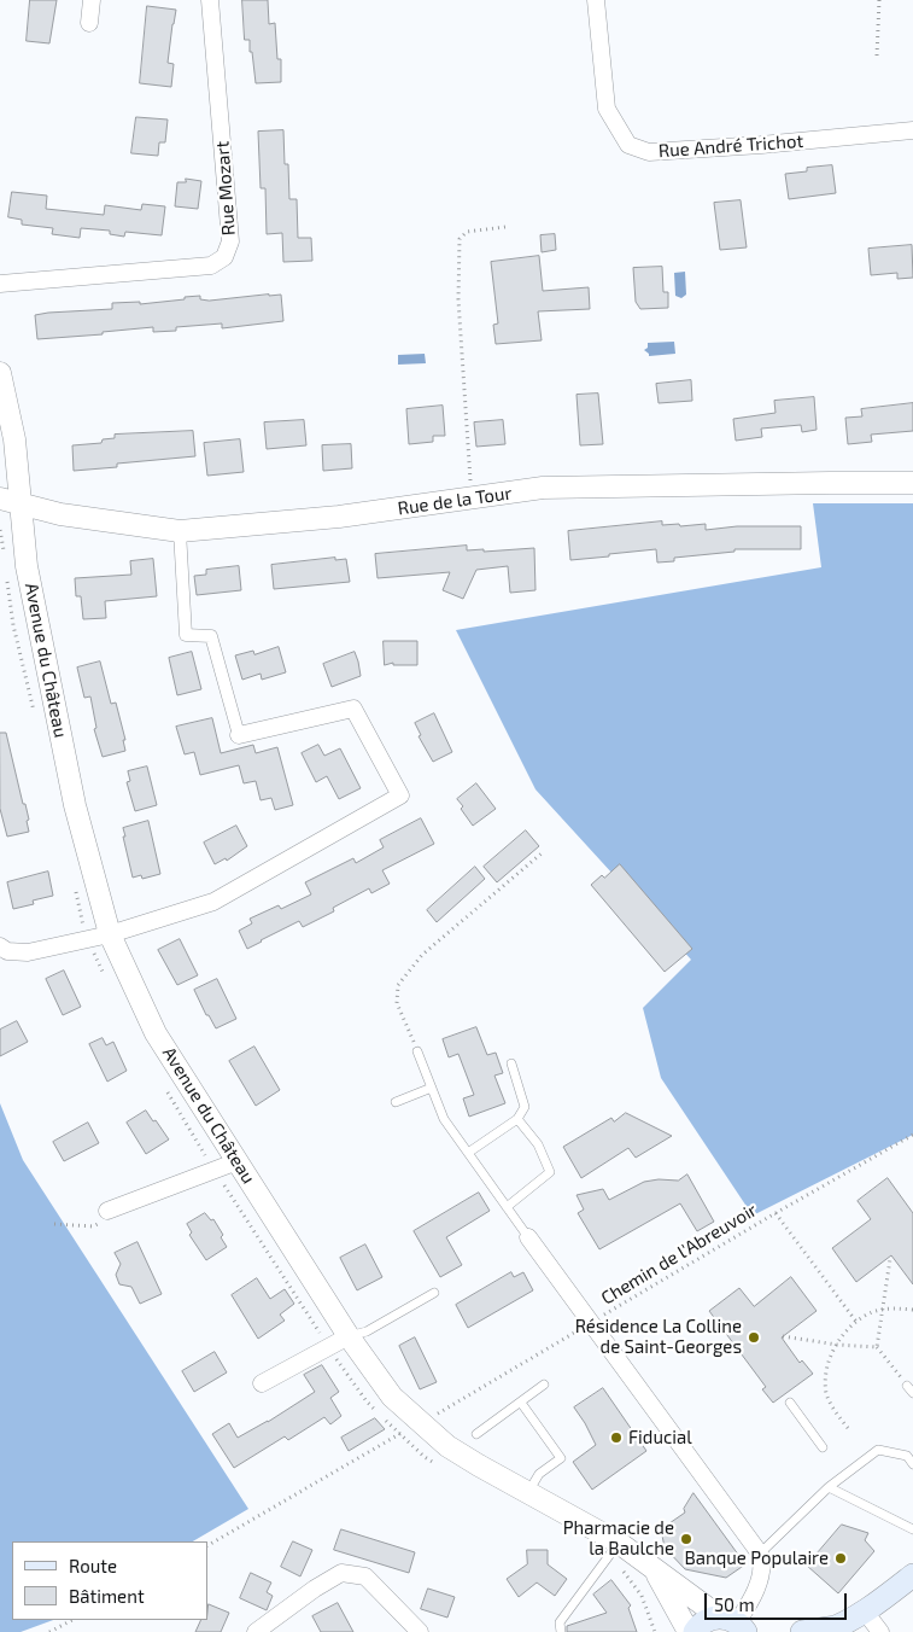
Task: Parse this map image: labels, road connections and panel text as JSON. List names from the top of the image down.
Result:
{
  "streets": {
    "street": [
      "Rue André Trichot",
      "Rue Mozart",
      "Rue de la Tour",
      "Avenue du Château"
    ],
    "path": ["Chemin de l'Abreuvoir"]
  },
  "crossings": [
    ["Rue de la Tour", "Avenue du Château"]
  ],
  "places": [
    "Résidence La Colline de Saint-Georges",
    "Fiducial",
    "Pharmacie de la Baulche",
    "Banque Populaire"
  ],
  "legend": ["Route", "Bâtiment"],
  "scale_bar": "50 m"
}
